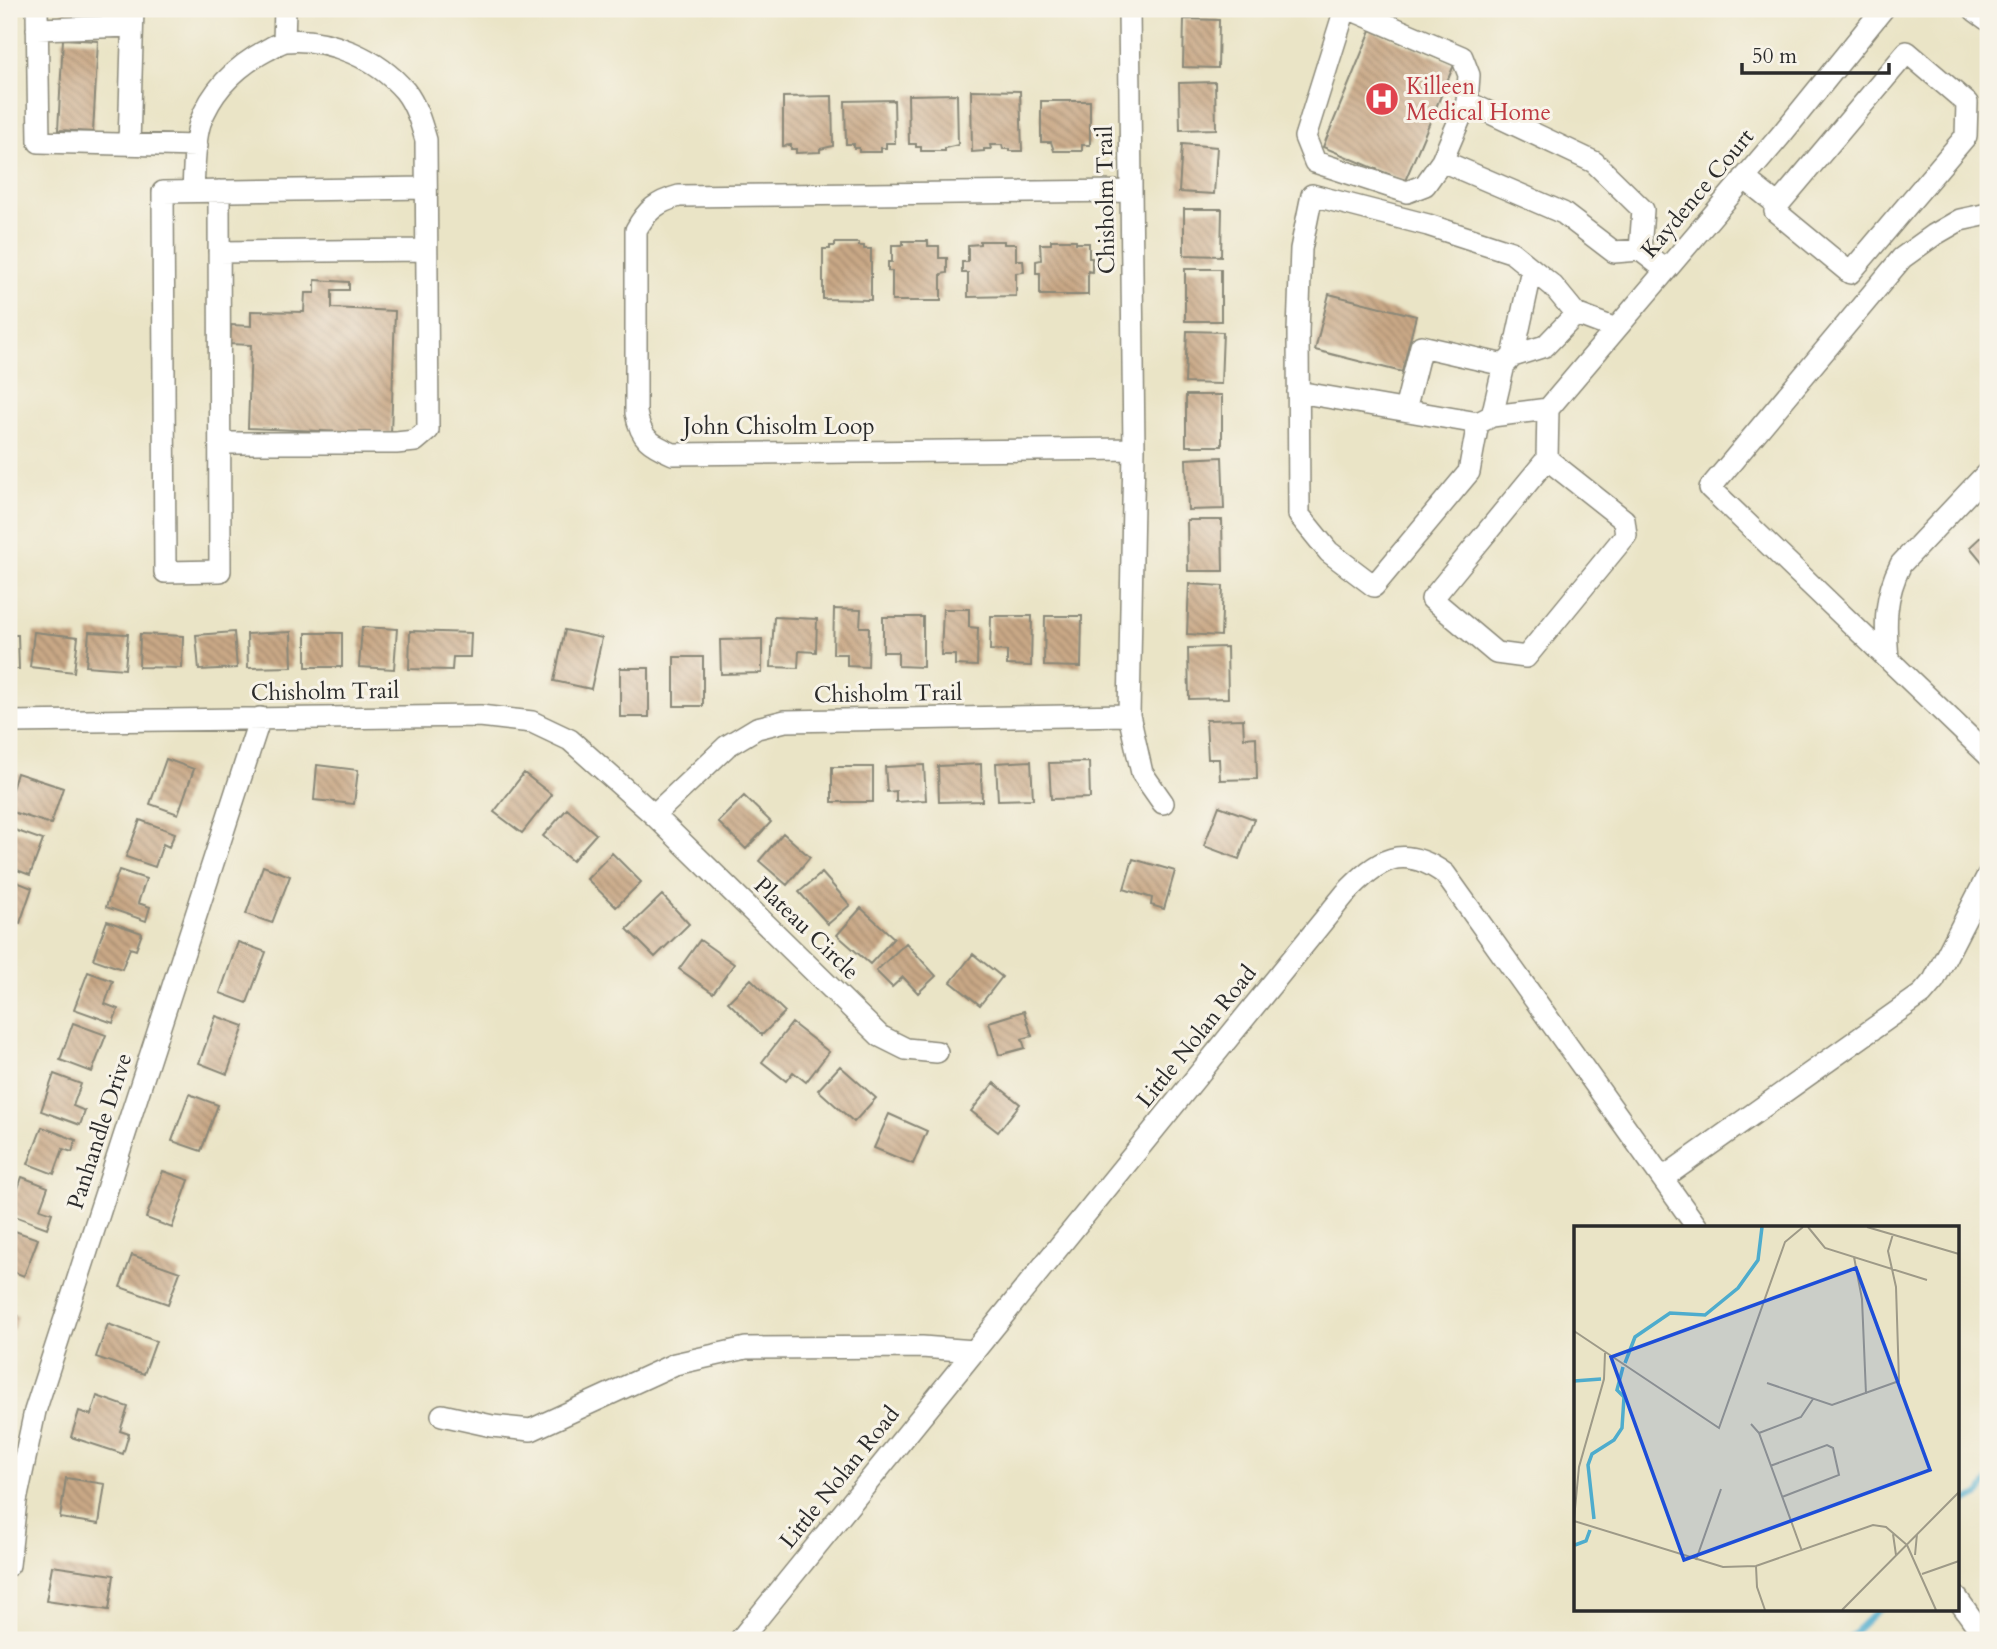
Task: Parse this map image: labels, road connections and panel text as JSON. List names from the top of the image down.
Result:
{
  "streets": {
    "street": [
      "Kaydence Court",
      "Chisholm Trail",
      "John Chisolm Loop",
      "Plateau Circle",
      "Little Nolan Road",
      "Panhandle Drive"
    ]
  },
  "crossings": [
    ["Chisholm Trail", "John Chisolm Loop"],
    ["Chisholm Trail", "Plateau Circle"],
    ["Chisholm Trail", "Panhandle Drive"]
  ],
  "places": {
    "hospital": ["Killeen Medical Home"]
  },
  "scale_bar": "50 m"
}
